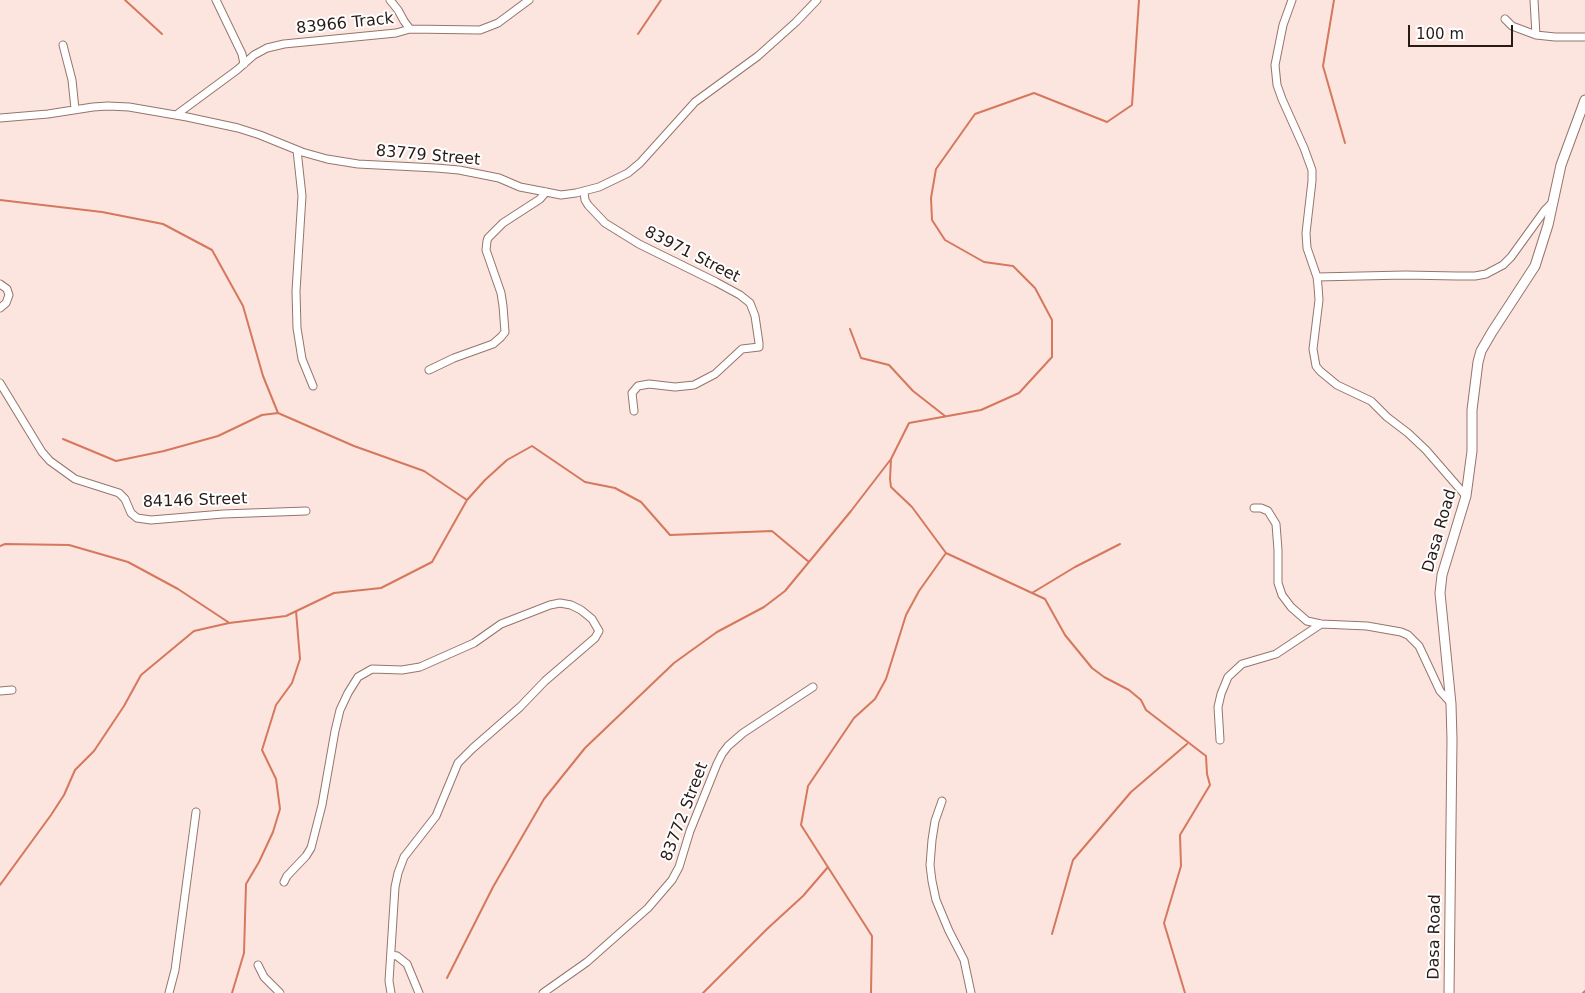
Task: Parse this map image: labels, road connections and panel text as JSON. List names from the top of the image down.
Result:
{
  "streets": {
    "street": [
      "83966 Track",
      "83779 Street",
      "83971 Street",
      "84146 Street",
      "Dasa Road",
      "83772 Street"
    ]
  },
  "crossings": [
    ["83966 Track", "83779 Street"],
    ["83779 Street", "83971 Street"]
  ],
  "scale_bar": "100 m"
}
